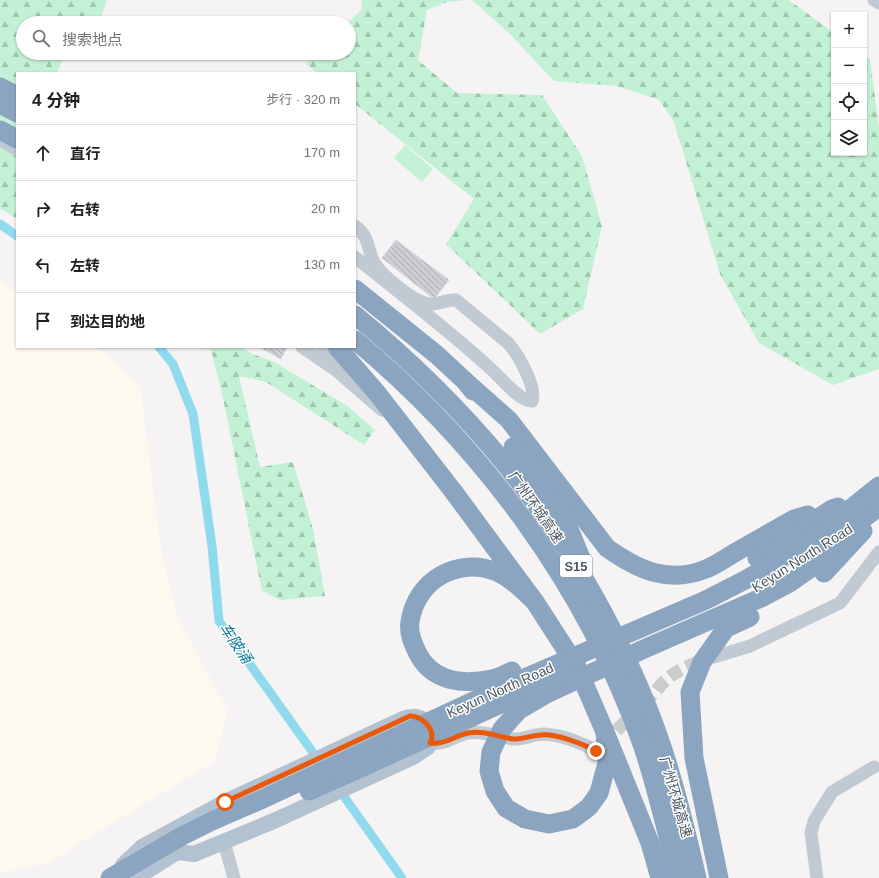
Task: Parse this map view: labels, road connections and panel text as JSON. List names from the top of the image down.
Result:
{
  "streets": {
    "highway": ["广州环城高速", "Keyun North Road", "S15"]
  },
  "water": ["车陂涌"],
  "page": {
    "map_buttons": ["+", "−"],
    "search": "搜索地点",
    "heading": ["4 分钟", "步行 · 320 m"],
    "list": [
      ["直行", "170 m"],
      ["右转", "20 m"],
      ["左转", "130 m"],
      "到达目的地"
    ]
  }
}
